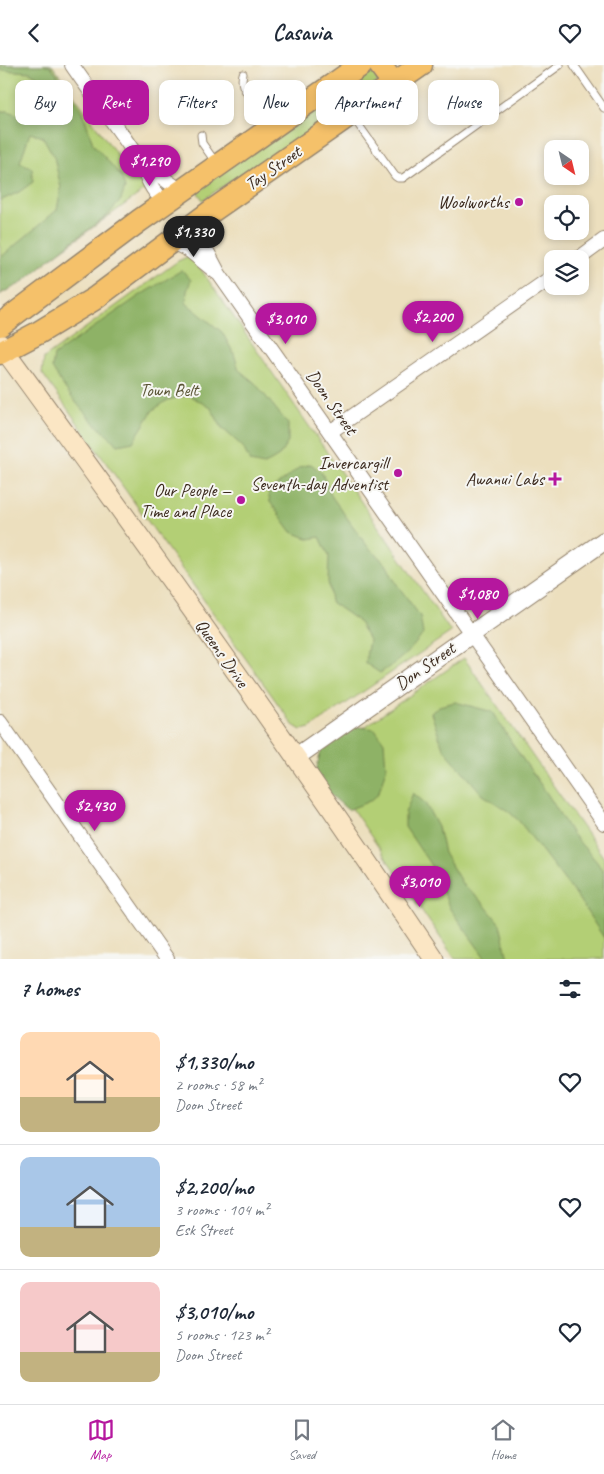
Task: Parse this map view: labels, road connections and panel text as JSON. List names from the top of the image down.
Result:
{
  "streets": {
    "highway": ["Tay Street"],
    "main road": ["Queens Drive"],
    "street": ["Doon Street", "Don Street"]
  },
  "crossings": [
    ["Tay Street", "Doon Street"],
    ["Tay Street", "Queens Drive"],
    ["Doon Street", "Don Street"],
    ["Queens Drive", "Don Street"]
  ],
  "parks": ["Town Belt"],
  "places": {
    "other": ["Woolworths", "Invercargill Seventh-day Adventist", "Our People — Time and Place"],
    "health": ["Awanui Labs"]
  },
  "north": "bottom right",
  "page": {
    "header": "Casavia",
    "chip": [
      "Buy",
      "Rent",
      "Filters",
      "New",
      "Apartment",
      "House"
    ],
    "price": [
      "$1,290",
      "$1,330",
      "$2,200",
      "$3,010",
      "$1,080",
      "$2,430",
      "$3,010"
    ],
    "heading": "7 homes",
    "list": [
      {
        "name": "$1,330/mo",
        "note": "2 rooms · 58 m² · Doon Street"
      },
      {
        "name": "$2,200/mo",
        "note": "3 rooms · 104 m² · Esk Street"
      },
      {
        "name": "$3,010/mo",
        "note": "5 rooms · 123 m² · Doon Street"
      }
    ],
    "tabs": ["Map", "Saved", "Home"]
  }
}
